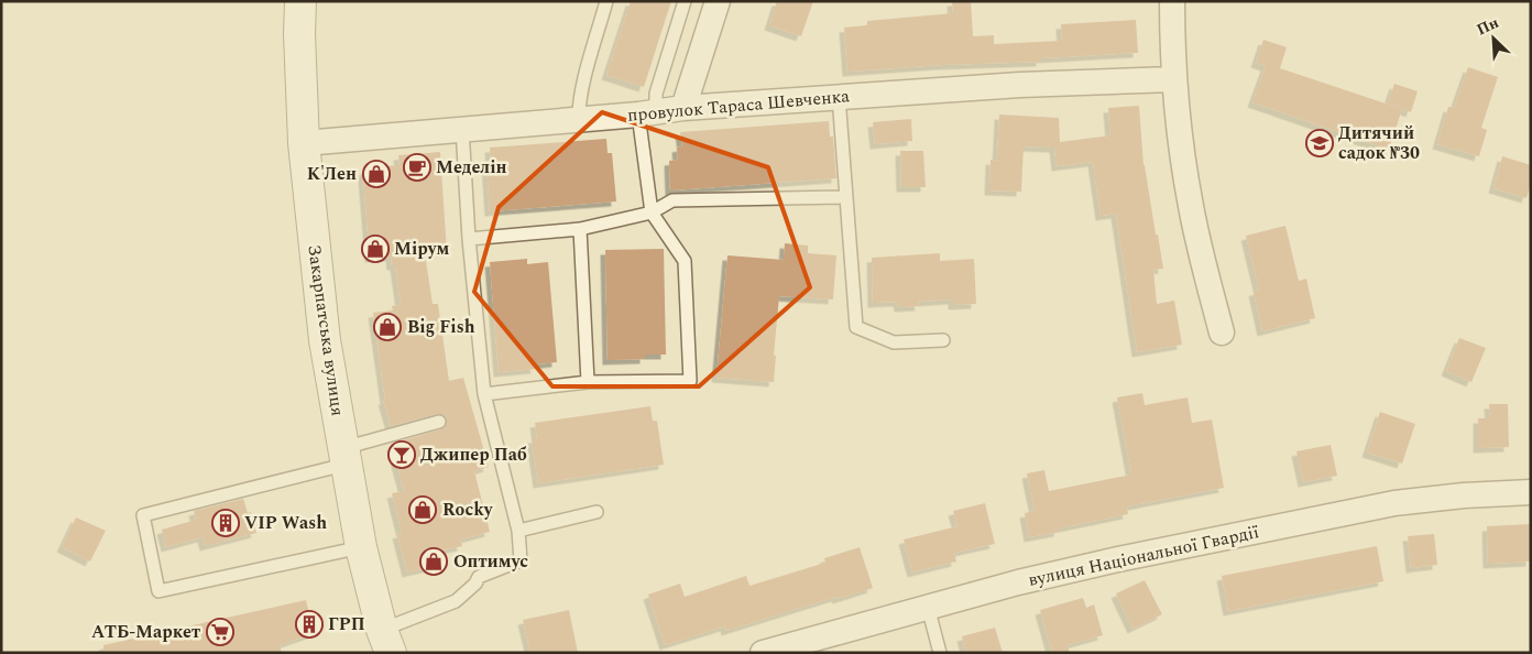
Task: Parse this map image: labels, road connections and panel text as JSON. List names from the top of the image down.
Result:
{
  "streets": {
    "street": ["провулок Тараса Шевченка", "Закарпатська вулиця", "вулиця Національної Гвардії"]
  },
  "crossings": [
    ["провулок Тараса Шевченка", "Закарпатська вулиця"]
  ],
  "places": {
    "school or university": ["Дитячий садок №30"],
    "cafe": ["Меделін"],
    "shop": [
      "К'Лен",
      "Мірум",
      "Big Fish",
      "Rocky",
      "Оптимус"
    ],
    "bar": ["Джипер Паб"],
    "building": ["VIP Wash", "ГРП"],
    "supermarket": ["АТБ-Маркет"]
  },
  "north": "top left"
}
